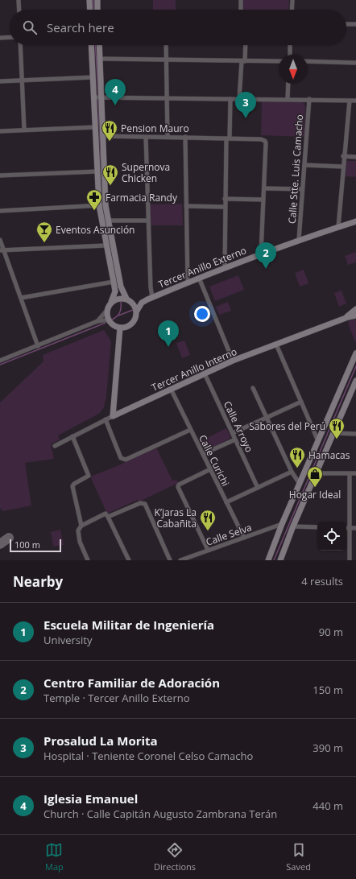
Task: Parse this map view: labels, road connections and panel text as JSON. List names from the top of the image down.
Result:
{
  "streets": {
    "street": [
      "Calle Stte. Luis Camacho",
      "Tercer Anillo Externo",
      "Tercer Anillo Interno",
      "Calle Arroyo",
      "Calle Curichi",
      "Calle Selva"
    ]
  },
  "crossings": [
    ["Calle Stte. Luis Camacho", "Tercer Anillo Externo"],
    ["Tercer Anillo Interno", "Calle Arroyo"],
    ["Tercer Anillo Interno", "Calle Curichi"],
    ["Calle Curichi", "Calle Selva"]
  ],
  "places": {
    "restaurant": [
      "Pension Mauro",
      "Supernova Chicken",
      "Sabores del Perú",
      "Hamacas",
      "K’jaras La Cabañita"
    ],
    "pharmacy": ["Farmacia Randy"],
    "bar": ["Eventos Asunción"],
    "shop": ["Hogar Ideal"]
  },
  "scale_bar": "100 m",
  "north": "bottom",
  "page": {
    "search": "Search here",
    "pins": [
      "4",
      "3",
      "2",
      "1"
    ],
    "scale": "100 m",
    "heading": ["Nearby", "4 results"],
    "list": [
      {
        "mark": "1",
        "name": "Escuela Militar de Ingeniería",
        "note": "University",
        "value": "90 m"
      },
      {
        "mark": "2",
        "name": "Centro Familiar de Adoración",
        "note": "Temple · Tercer Anillo Externo",
        "value": "150 m"
      },
      {
        "mark": "3",
        "name": "Prosalud La Morita",
        "note": "Hospital · Teniente Coronel Celso Camacho",
        "value": "390 m"
      },
      {
        "mark": "4",
        "name": "Iglesia Emanuel",
        "note": "Church · Calle Capitán Augusto Zambrana Terán",
        "value": "440 m"
      }
    ],
    "nav": ["Map", "Directions", "Saved"]
  }
}
